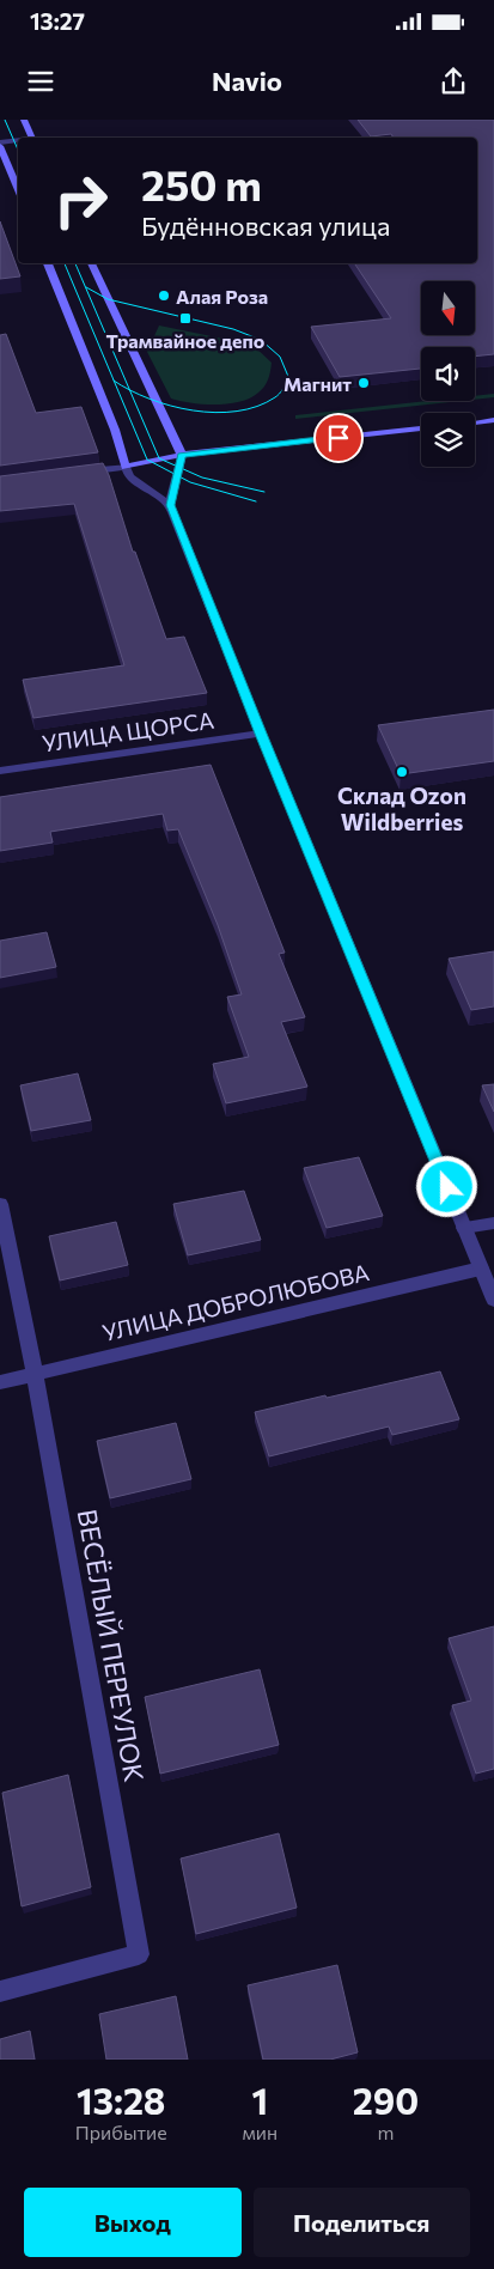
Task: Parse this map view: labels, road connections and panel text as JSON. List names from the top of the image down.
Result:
{
  "streets": {
    "street": ["УЛИЦА ЩОРСА", "УЛИЦА ДОБРОЛЮБОВА", "ВЕСЁЛЫЙ ПЕРЕУЛОК"]
  },
  "crossings": [
    ["УЛИЦА ДОБРОЛЮБОВА", "ВЕСЁЛЫЙ ПЕРЕУЛОК"]
  ],
  "places": {
    "other": ["Алая Роза", "Магнит", "Склад Ozon Wildberries"],
    "transit": ["Трамвайное депо"]
  },
  "north": "bottom",
  "page": {
    "status": "13:27",
    "header": "Navio",
    "turn": ["250 m", "Будённовская улица"],
    "eta": [
      "13:28",
      "Прибытие",
      "1",
      "мин",
      "290",
      "m"
    ],
    "buttons": ["Выход", "Поделиться"]
  }
}
